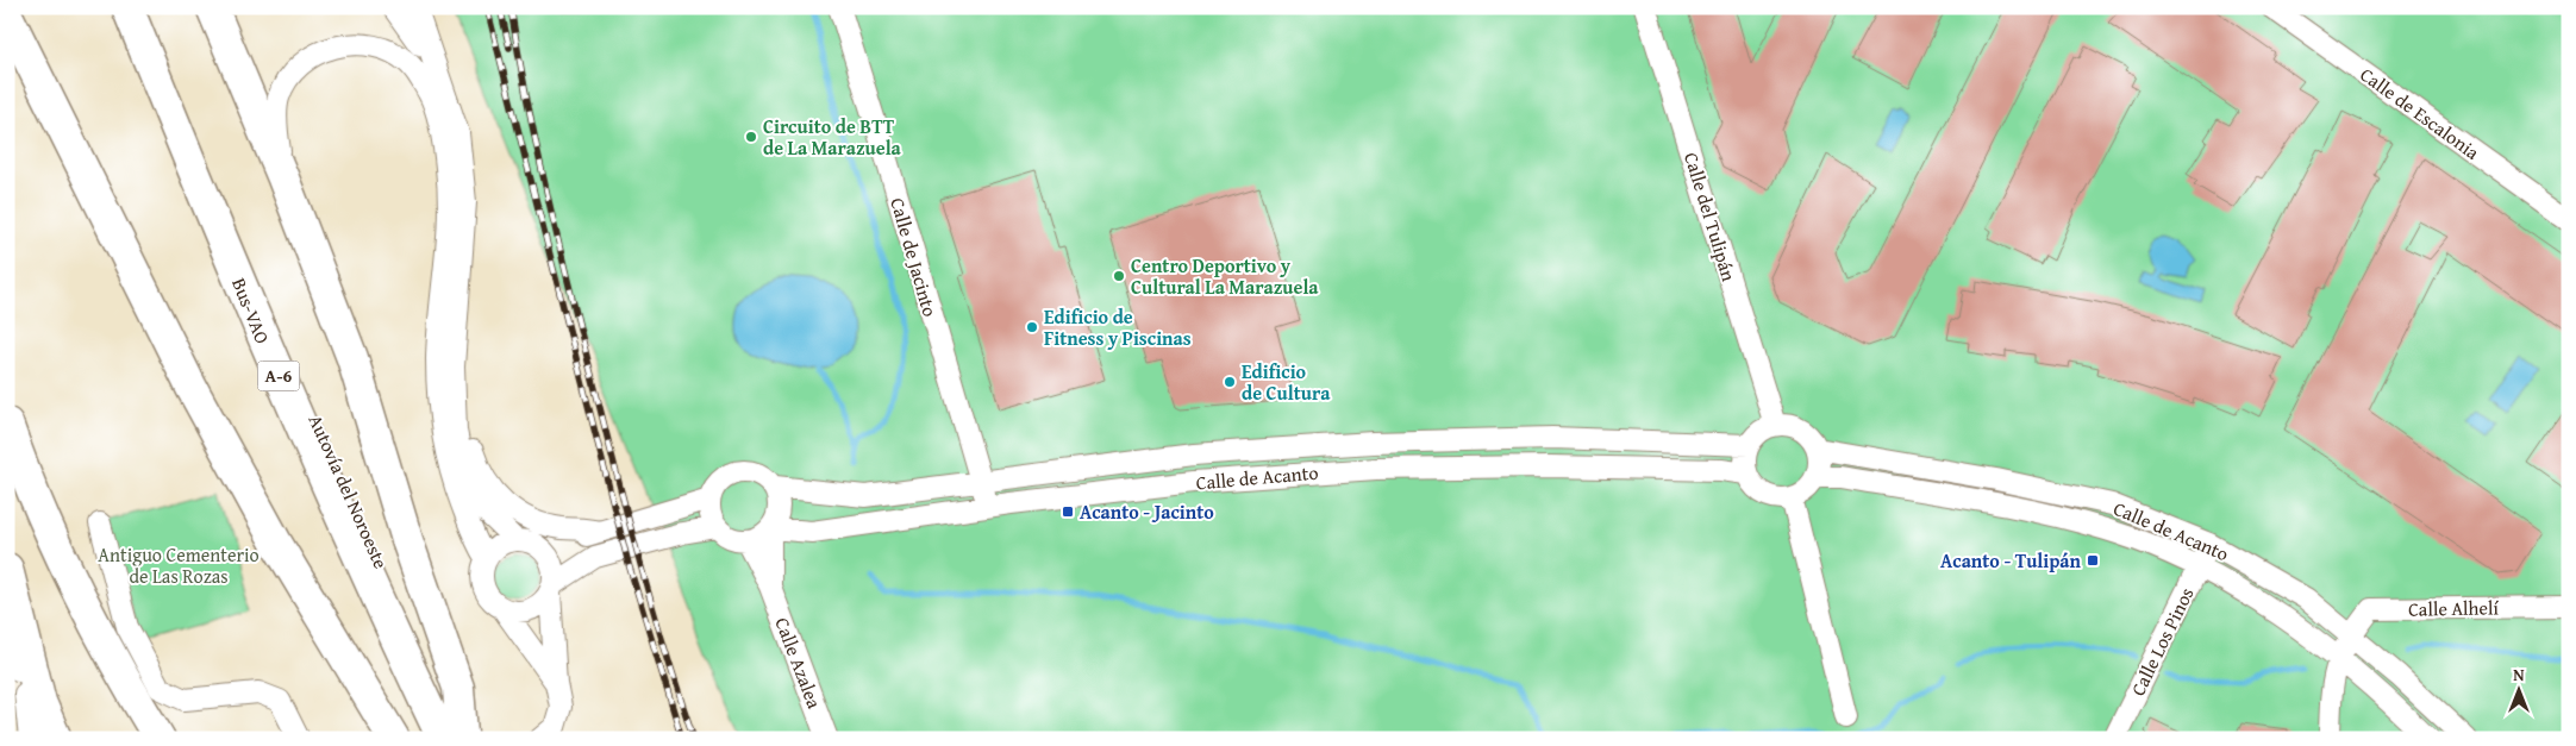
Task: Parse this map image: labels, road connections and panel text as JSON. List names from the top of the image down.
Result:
{
  "streets": {
    "highway": ["Bus-VAO", "A-6", "Autovía del Noroeste"],
    "street": [
      "Calle de Escalonia",
      "Calle del Tulipán",
      "Calle de Jacinto",
      "Calle de Acanto",
      "Calle Alhelí",
      "Calle Los Pinos",
      "Calle Azalea"
    ]
  },
  "crossings": [
    ["Calle del Tulipán", "Calle de Acanto"],
    ["Calle de Jacinto", "Calle de Acanto"],
    ["Bus-VAO", "Autovía del Noroeste"],
    ["Calle de Acanto", "Calle Alhelí"],
    ["Calle de Acanto", "Calle Los Pinos"],
    ["Calle de Acanto", "Calle Azalea"]
  ],
  "parks": ["Antiguo Cementerio de Las Rozas"],
  "places": {
    "other": [
      "Circuito de BTT de La Marazuela",
      "Centro Deportivo y Cultural La Marazuela",
      "Edificio de Fitness y Piscinas",
      "Edificio de Cultura"
    ],
    "transit": ["Acanto - Jacinto", "Acanto - Tulipán"]
  },
  "north": "top"
}
